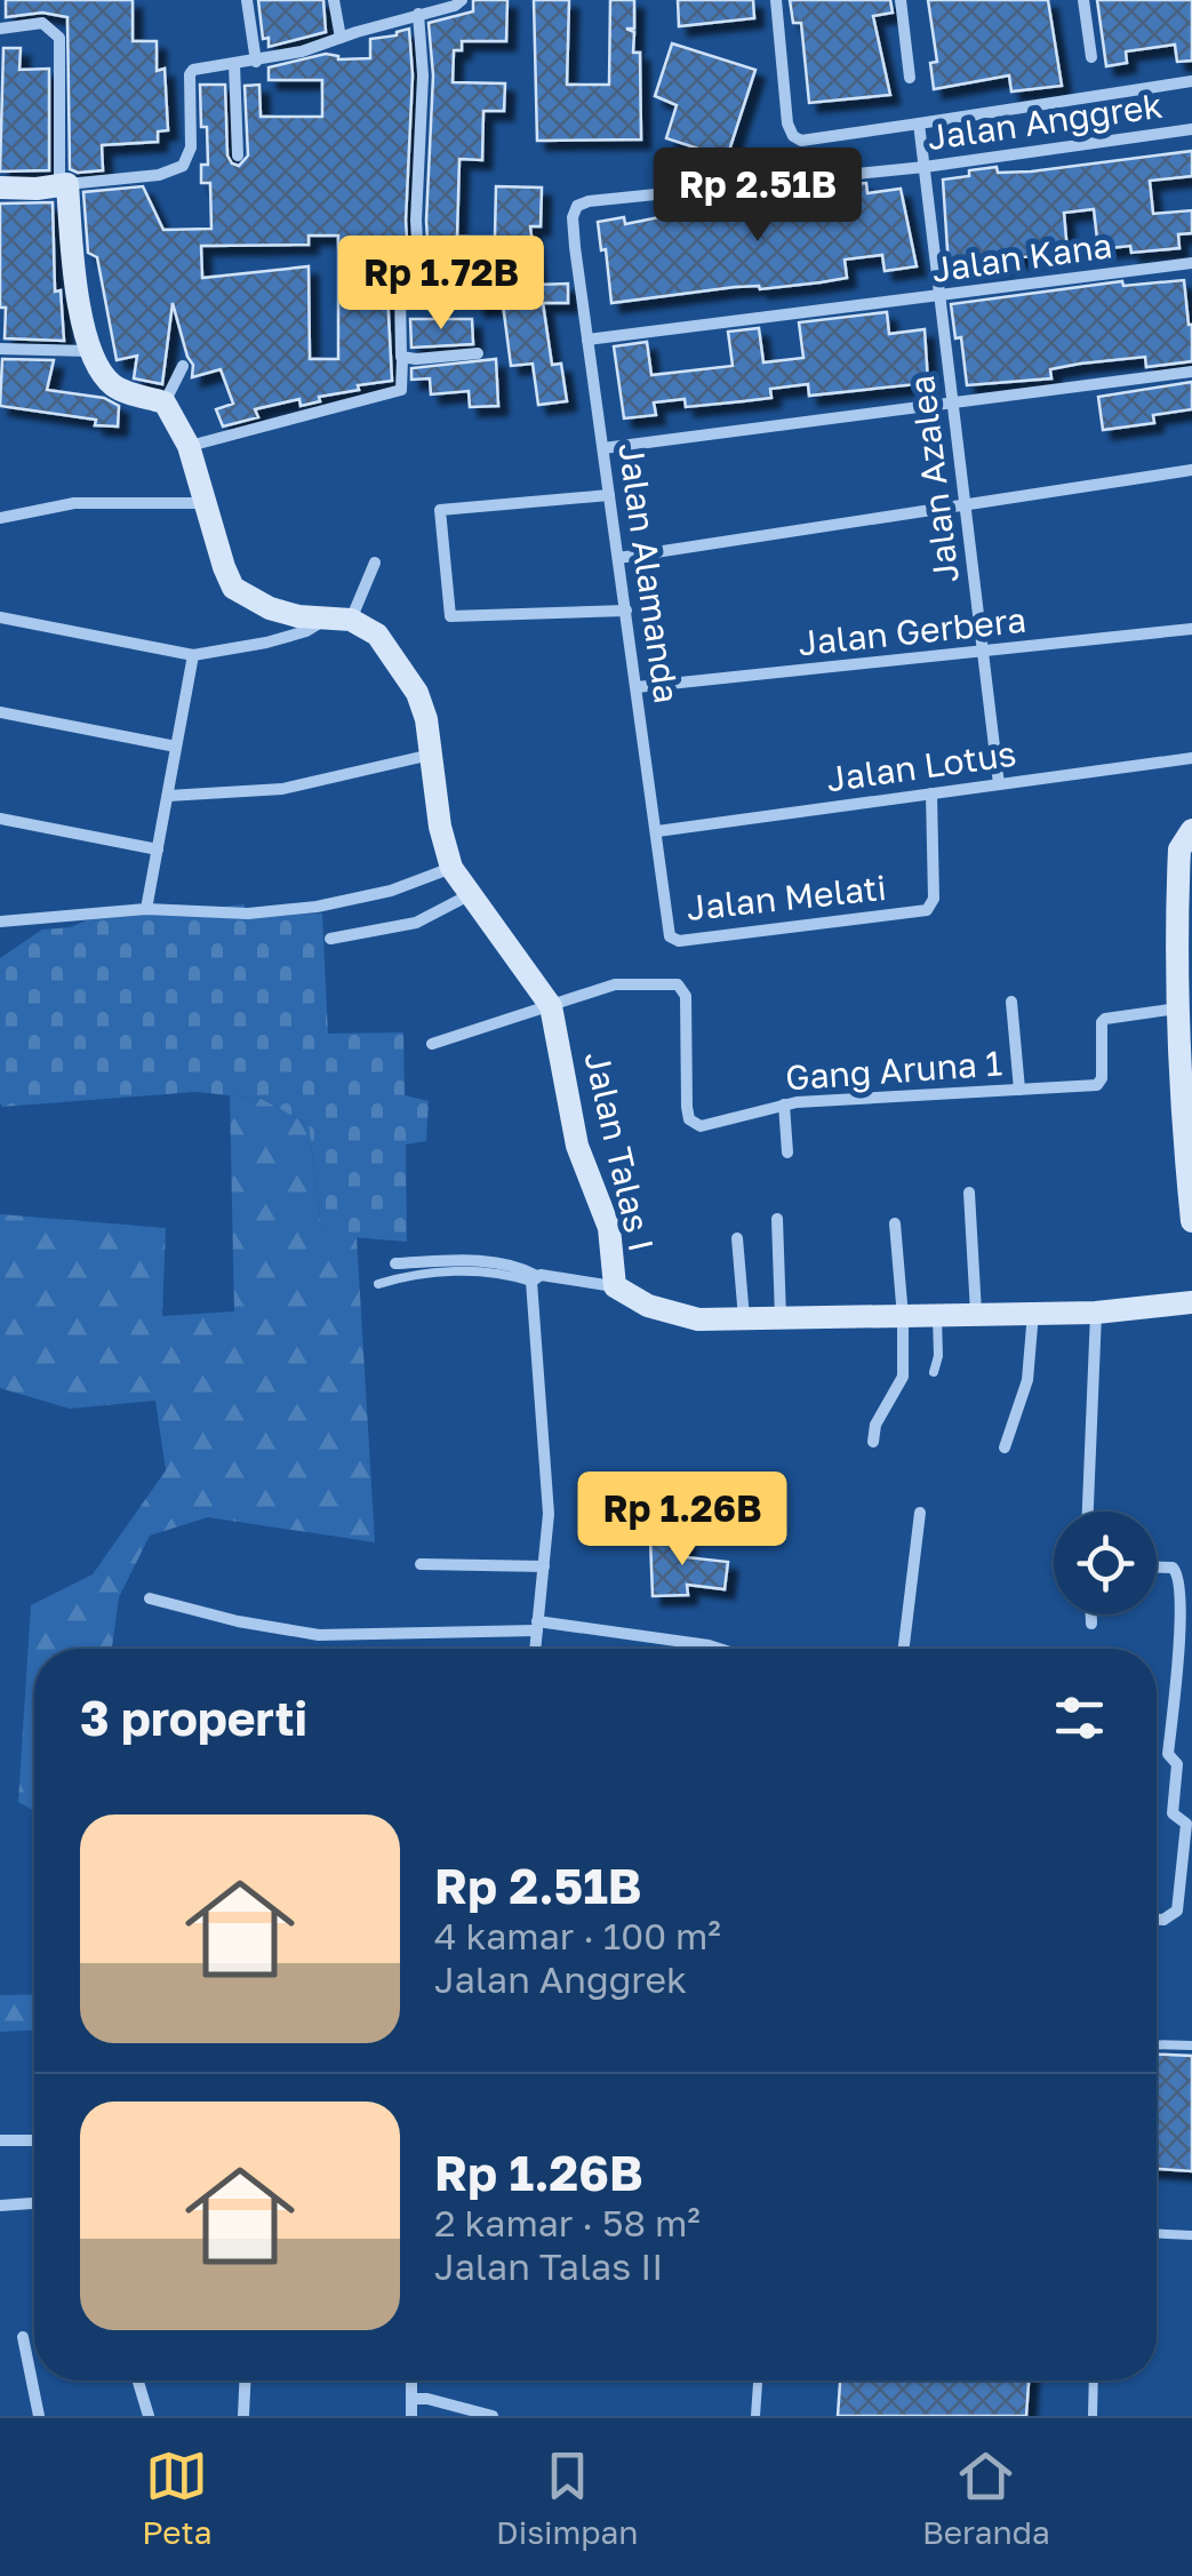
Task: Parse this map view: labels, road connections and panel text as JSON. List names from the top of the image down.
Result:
{
  "streets": {
    "street": [
      "Jalan Anggrek",
      "Jalan Kana",
      "Jalan Azalea",
      "Jalan Alamanda",
      "Jalan Gerbera",
      "Jalan Lotus",
      "Jalan Melati",
      "Gang Aruna 1",
      "Jalan Talas I"
    ]
  },
  "crossings": [
    ["Jalan Anggrek", "Jalan Azalea"],
    ["Jalan Anggrek", "Jalan Alamanda"],
    ["Jalan Kana", "Jalan Azalea"],
    ["Jalan Kana", "Jalan Alamanda"],
    ["Jalan Azalea", "Jalan Gerbera"],
    ["Jalan Azalea", "Jalan Lotus"],
    ["Jalan Alamanda", "Jalan Gerbera"],
    ["Jalan Alamanda", "Jalan Lotus"],
    ["Jalan Alamanda", "Jalan Melati"],
    ["Jalan Lotus", "Jalan Melati"],
    ["Gang Aruna 1", "Jalan Talas I"]
  ],
  "page": {
    "price": ["Rp 2.51B", "Rp 1.72B", "Rp 1.26B"],
    "heading": "3 properti",
    "list": [
      {
        "name": "Rp 2.51B",
        "note": "4 kamar · 100 m² · Jalan Anggrek"
      },
      {
        "name": "Rp 1.26B",
        "note": "2 kamar · 58 m² · Jalan Talas II"
      }
    ],
    "tabs": ["Peta", "Disimpan", "Beranda"]
  }
}
